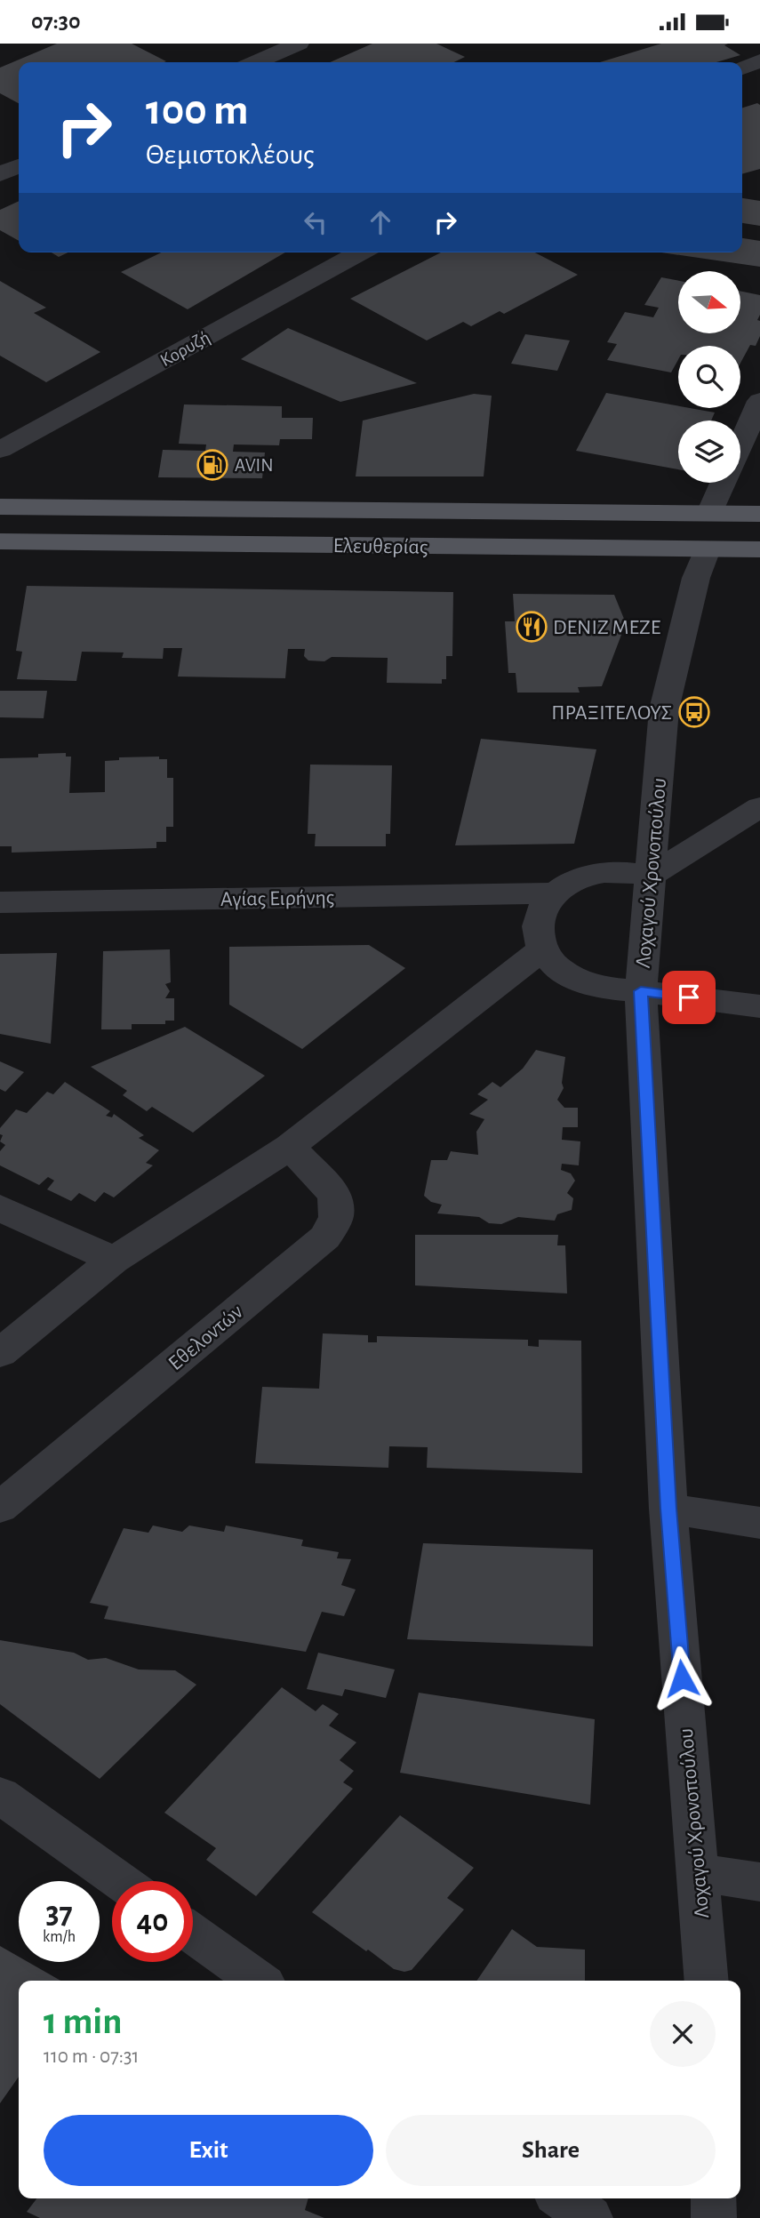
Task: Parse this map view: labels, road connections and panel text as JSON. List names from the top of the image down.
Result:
{
  "streets": {
    "main road": ["Ελευθερίας"],
    "street": [
      "Κορυζή",
      "Λοχαγού Χρονοπούλου",
      "Αγίας Ειρήνης",
      "Εθελοντών"
    ]
  },
  "crossings": [
    ["Ελευθερίας", "Λοχαγού Χρονοπούλου"],
    ["Λοχαγού Χρονοπούλου", "Αγίας Ειρήνης"]
  ],
  "places": {
    "fuel station": ["AVIN"],
    "restaurant": ["DENIZ MEZE"],
    "bus stop": ["ΠΡΑΞΙΤΕΛΟΥΣ"]
  },
  "north": "right",
  "page": {
    "status": "07:30",
    "turn": ["100 m", "Θεμιστοκλέους"],
    "speed": "37 km/h",
    "limit": "40",
    "heading": ["1 min", "110 m · 07:31"],
    "buttons": ["Exit", "Share"]
  }
}
